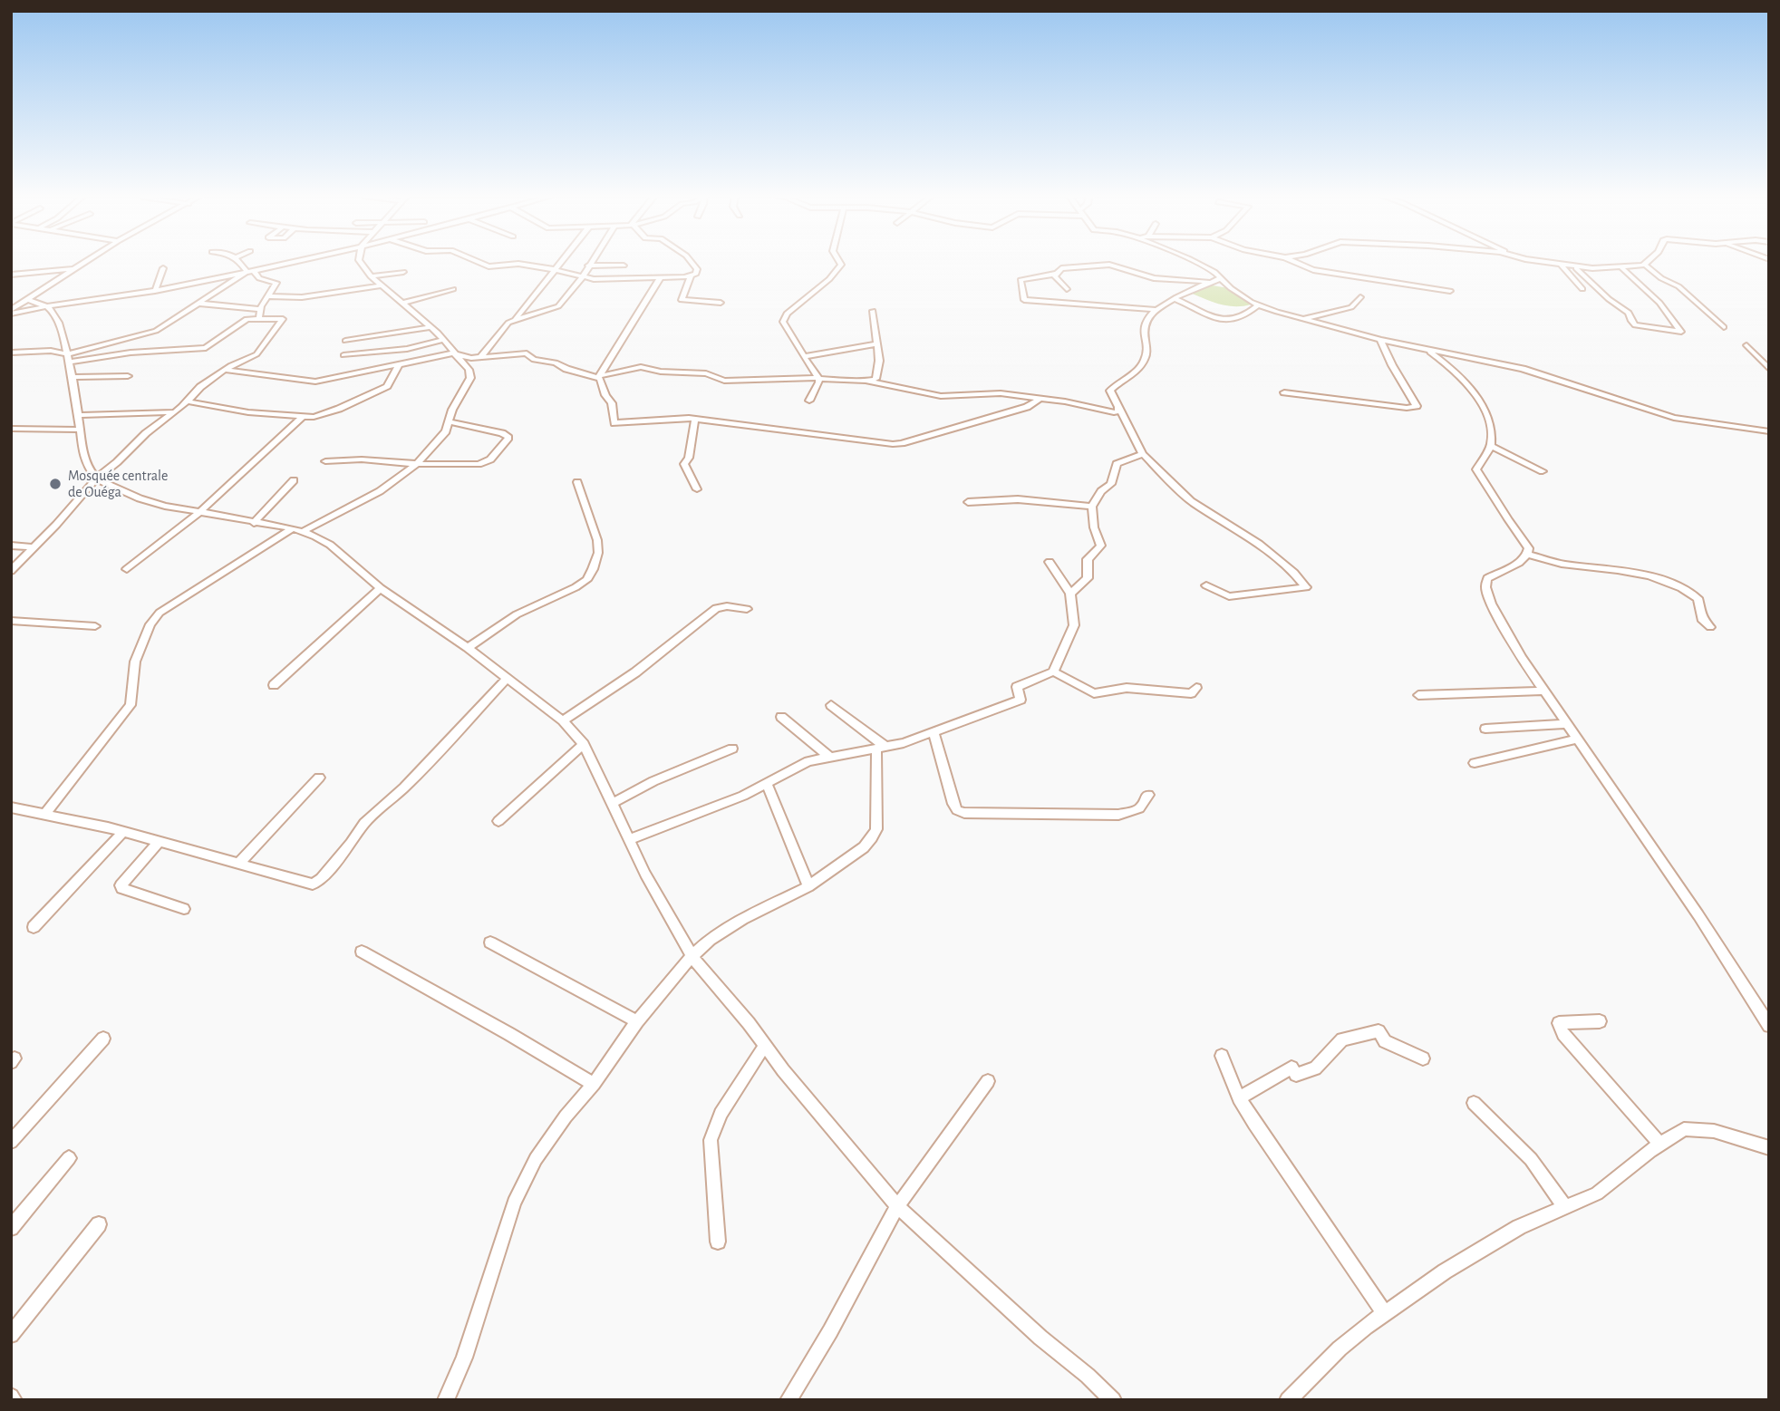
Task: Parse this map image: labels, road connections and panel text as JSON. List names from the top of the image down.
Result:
{
  "places": ["Mosquée centrale de Ouéga"]
}
